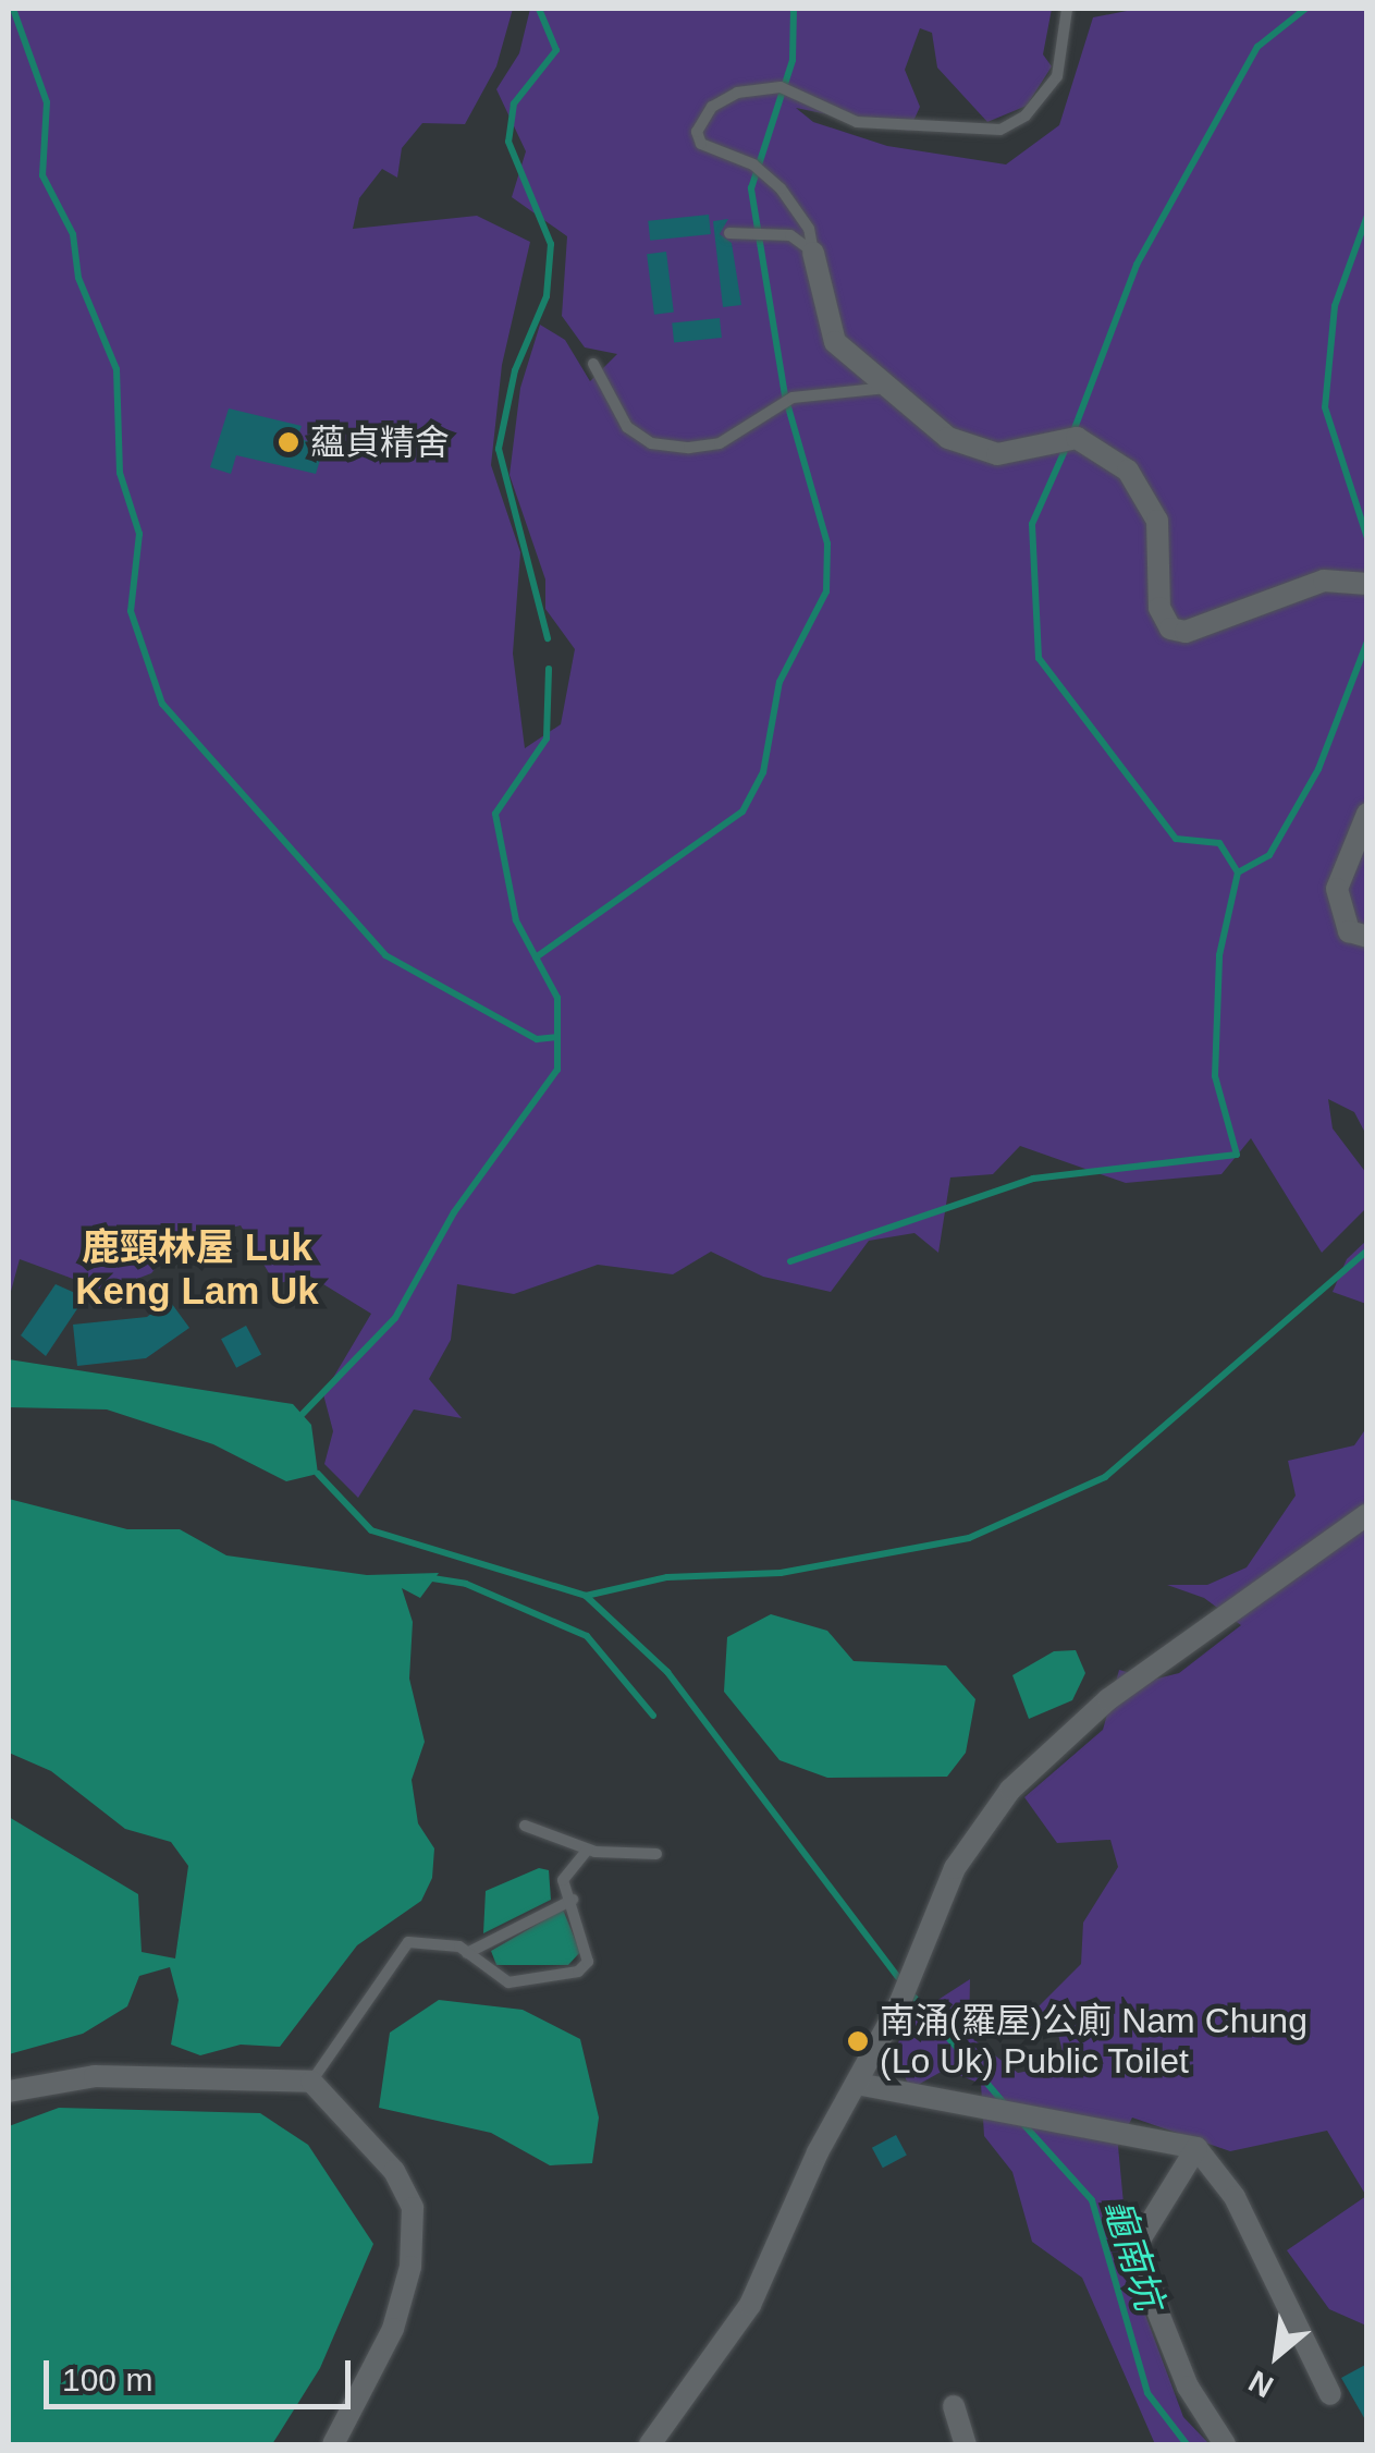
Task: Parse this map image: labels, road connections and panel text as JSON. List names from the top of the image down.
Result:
{
  "districts": ["鹿頸林屋 Luk Keng Lam Uk"],
  "water": ["龜南坑"],
  "places": ["蘊貞精舍", "南涌(羅屋)公廁 Nam Chung (Lo Uk) Public Toilet"],
  "scale_bar": "100 m",
  "north": "bottom left"
}
